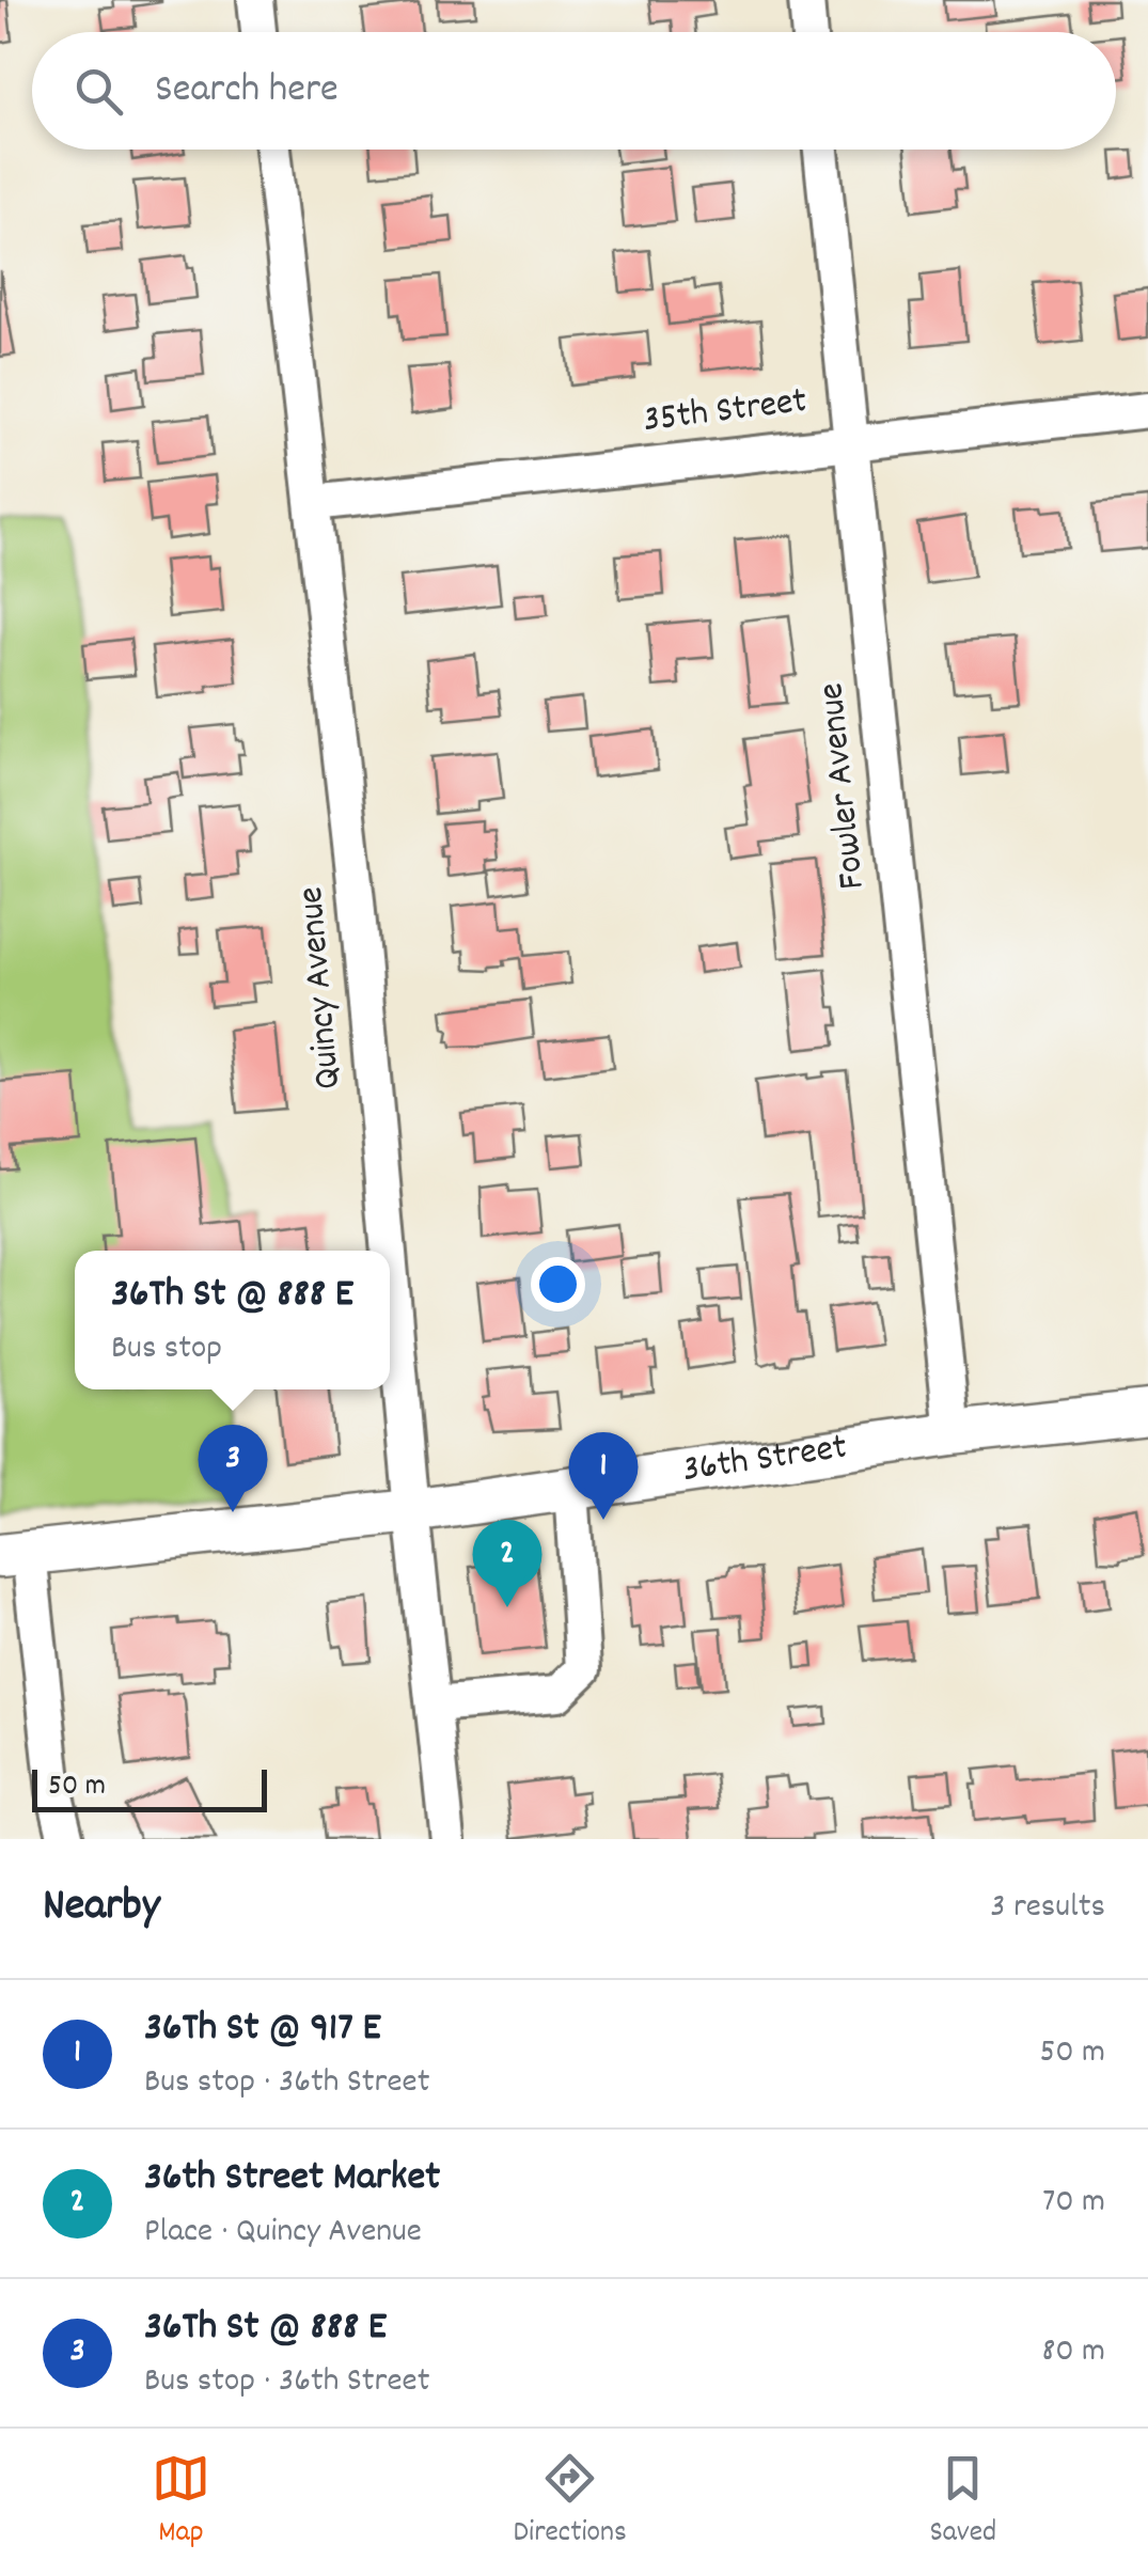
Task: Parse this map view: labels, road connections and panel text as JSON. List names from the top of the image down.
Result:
{
  "streets": {
    "main road": ["36th Street"],
    "street": ["35th Street", "Fowler Avenue", "Quincy Avenue"]
  },
  "crossings": [
    ["35th Street", "Fowler Avenue"],
    ["35th Street", "Quincy Avenue"],
    ["Fowler Avenue", "36th Street"],
    ["Quincy Avenue", "36th Street"]
  ],
  "scale_bar": "50 m",
  "page": {
    "search": "Search here",
    "popup": ["36Th St @ 888 E", "Bus stop"],
    "pins": ["3", "1", "2"],
    "scale": "50 m",
    "heading": ["Nearby", "3 results"],
    "list": [
      {
        "mark": "1",
        "name": "36Th St @ 917 E",
        "note": "Bus stop · 36th Street",
        "value": "50 m"
      },
      {
        "mark": "2",
        "name": "36th Street Market",
        "note": "Place · Quincy Avenue",
        "value": "70 m"
      },
      {
        "mark": "3",
        "name": "36Th St @ 888 E",
        "note": "Bus stop · 36th Street",
        "value": "80 m"
      }
    ],
    "nav": ["Map", "Directions", "Saved"]
  }
}
